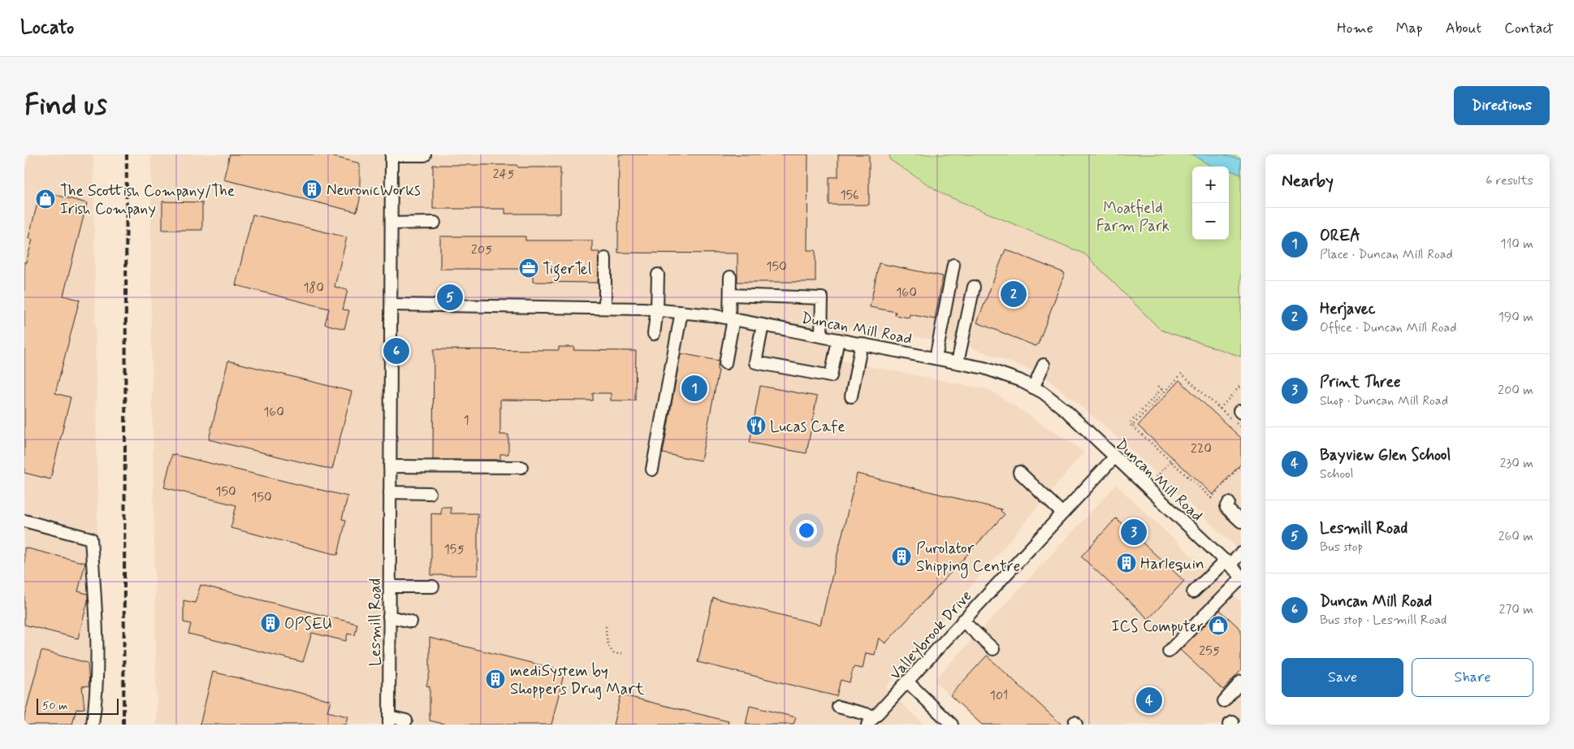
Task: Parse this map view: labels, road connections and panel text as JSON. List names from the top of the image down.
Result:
{
  "streets": {
    "street": ["Duncan Mill Road", "Lesmill Road", "Valleybrook Drive"]
  },
  "crossings": [
    ["Duncan Mill Road", "Lesmill Road"],
    ["Duncan Mill Road", "Valleybrook Drive"]
  ],
  "parks": ["Moatfield Farm Park"],
  "places": {
    "building": [
      "NeuronicWorks",
      "Purolator Shipping Centre",
      "Harlequin",
      "OPSEU",
      "mediSystem by Shoppers Drug Mart"
    ],
    "shop": ["The Scottish Company/The Irish Company", "ICS Computer"],
    "office": ["TigerTel"],
    "restaurant": ["Lucas Cafe"]
  },
  "house_numbers": [
    "245",
    "156",
    "205",
    "150",
    "180",
    "160",
    "160",
    "1",
    "220",
    "150",
    "150",
    "155",
    "255",
    "101"
  ],
  "scale_bar": "50 m",
  "page": {
    "header": "Locato",
    "nav": [
      "Home",
      "Map",
      "About",
      "Contact"
    ],
    "buttons": [
      "Directions",
      ["Save", "Share"]
    ],
    "title": "Find us",
    "heading": ["Nearby", "6 results"],
    "map_buttons": ["+", "−"],
    "list": [
      {
        "mark": "1",
        "name": "OREA",
        "note": "Place · Duncan Mill Road",
        "value": "110 m"
      },
      {
        "mark": "2",
        "name": "Herjavec",
        "note": "Office · Duncan Mill Road",
        "value": "190 m"
      },
      {
        "mark": "3",
        "name": "Print Three",
        "note": "Shop · Duncan Mill Road",
        "value": "200 m"
      },
      {
        "mark": "4",
        "name": "Bayview Glen School",
        "note": "School",
        "value": "230 m"
      },
      {
        "mark": "5",
        "name": "Lesmill Road",
        "note": "Bus stop",
        "value": "260 m"
      },
      {
        "mark": "6",
        "name": "Duncan Mill Road",
        "note": "Bus stop · Lesmill Road",
        "value": "270 m"
      }
    ],
    "pins": [
      "2",
      "5",
      "6",
      "1",
      "3",
      "4"
    ],
    "scale": "50 m"
  }
}
